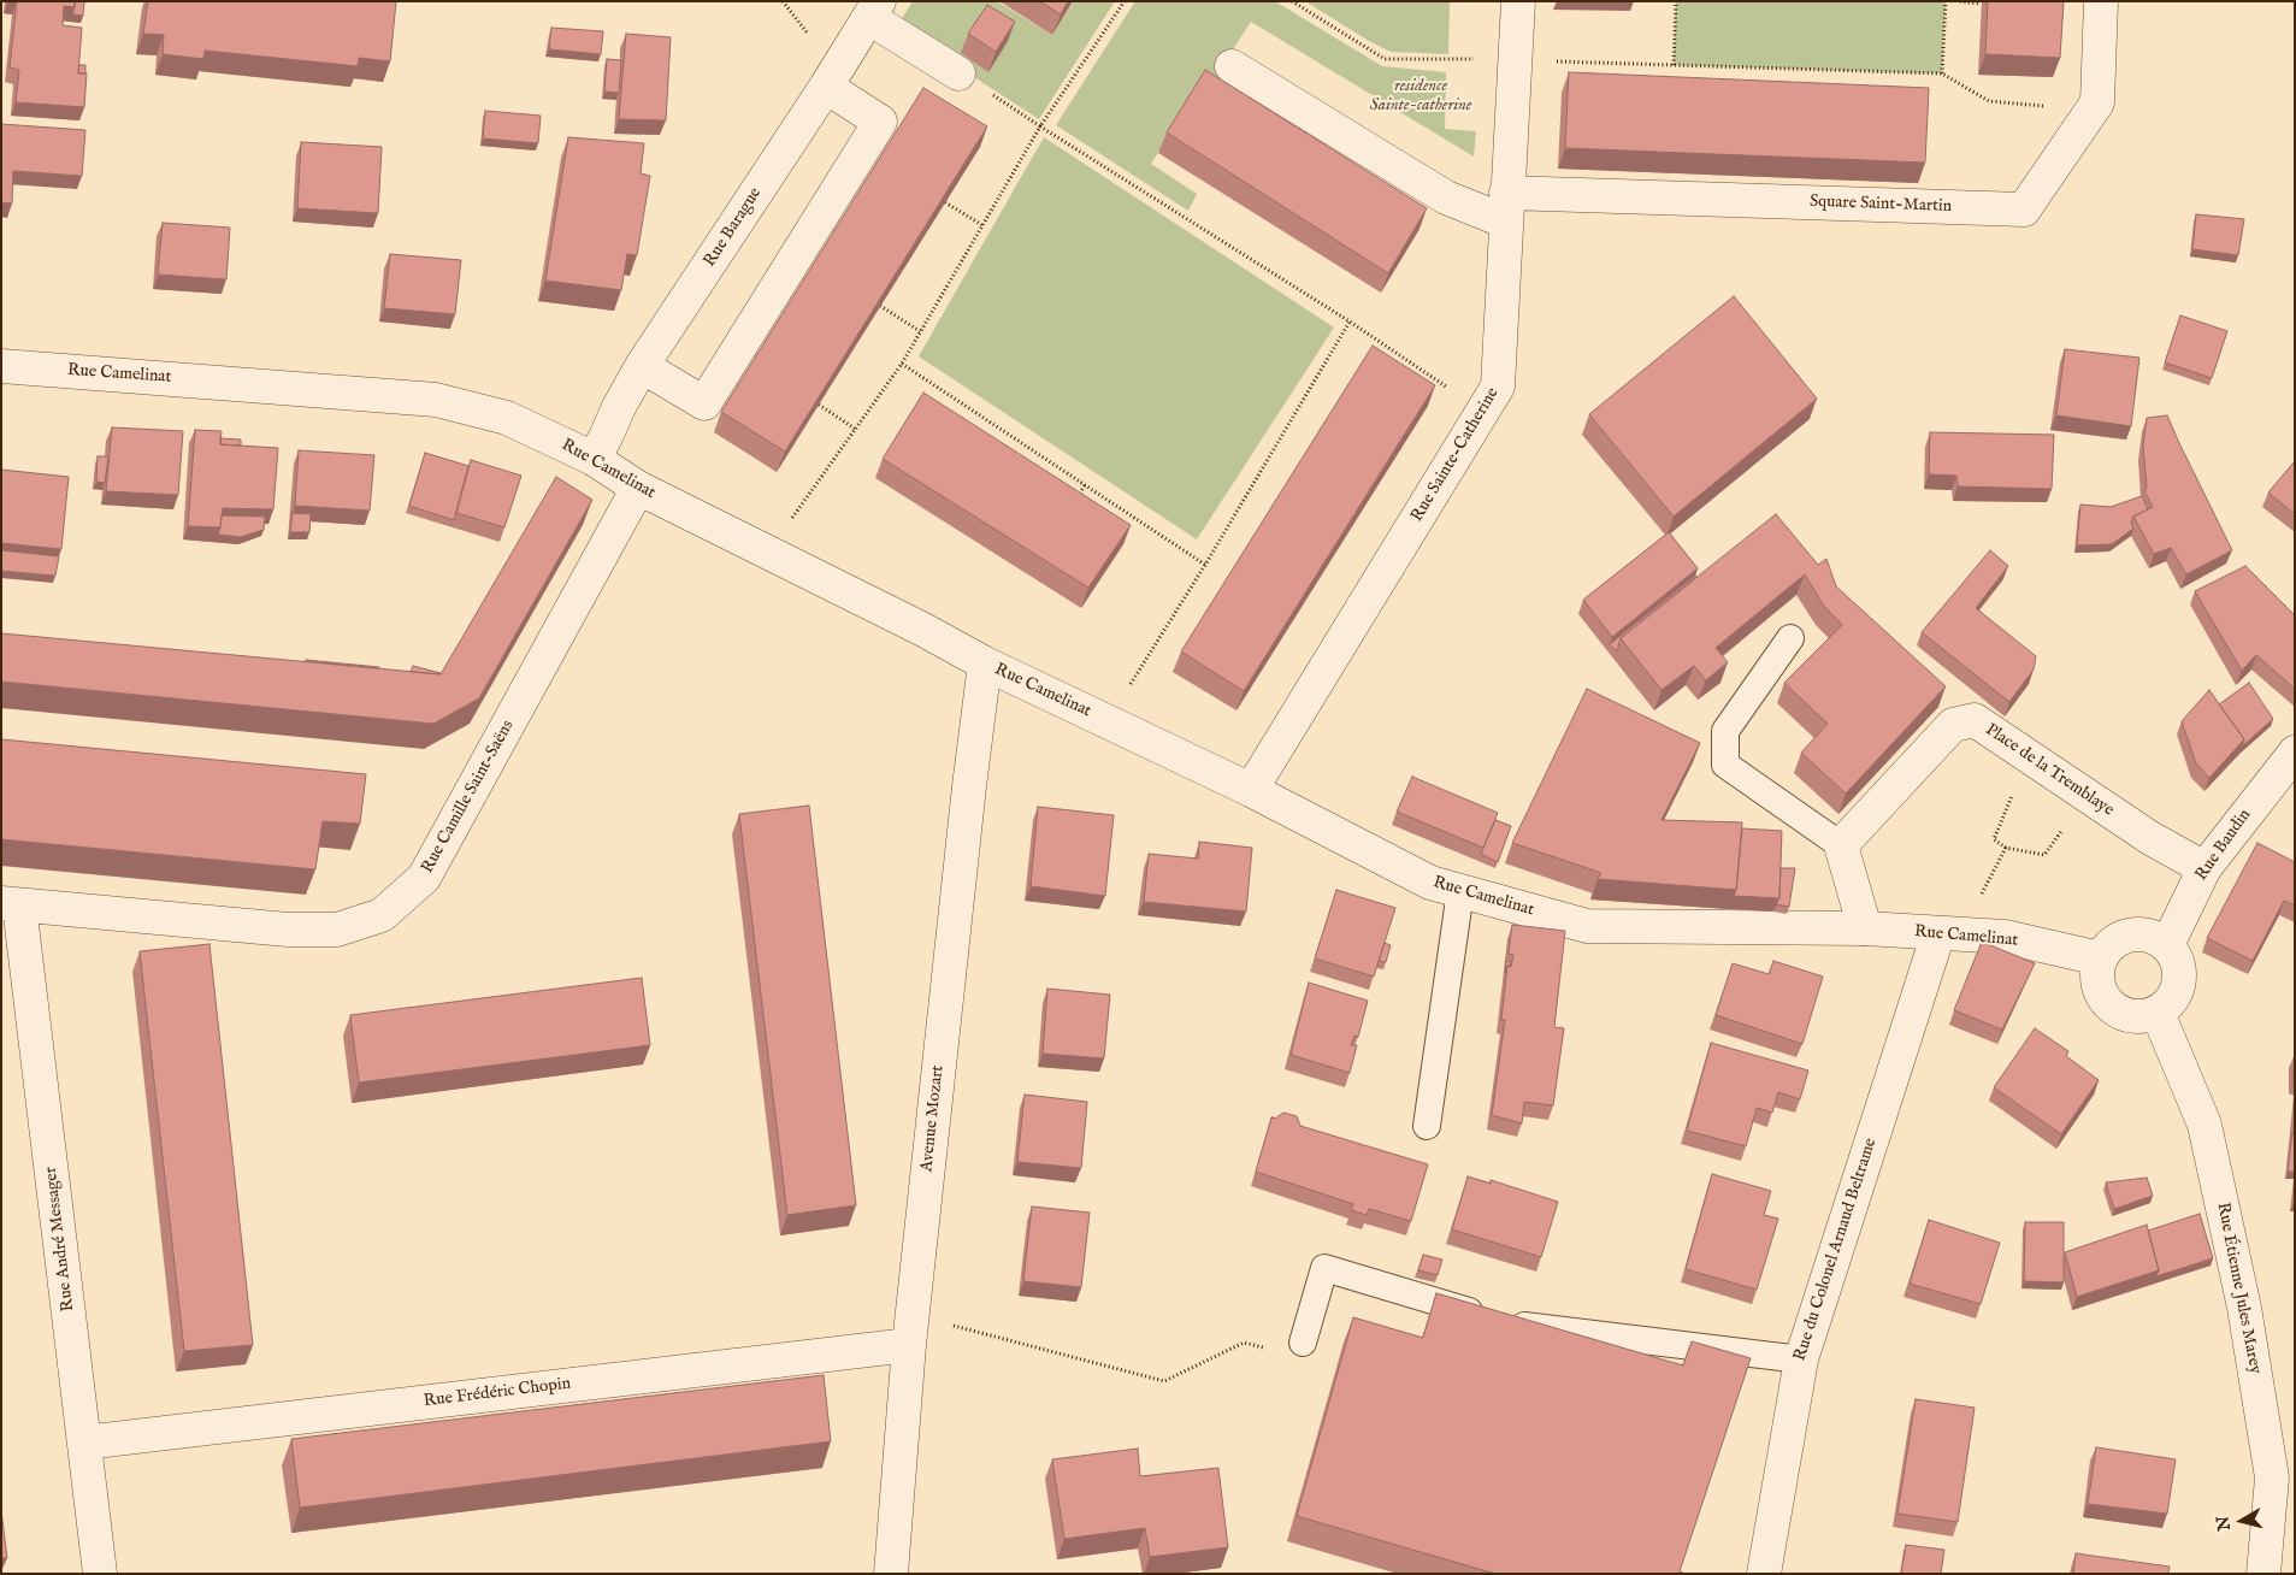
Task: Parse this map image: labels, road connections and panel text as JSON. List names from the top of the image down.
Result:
{
  "streets": {
    "street": [
      "Square Saint-Martin",
      "Rue Barague",
      "Rue Camelinat",
      "Rue Sainte-Catherine",
      "Place de la Tremblaye",
      "Rue Camille Saint-Saëns",
      "Rue Baudin",
      "Avenue Mozart",
      "Rue André Messager",
      "Rue du Colonel Arnaud Beltrame",
      "Rue Étienne Jules Marey",
      "Rue Frédéric Chopin"
    ]
  },
  "crossings": [
    ["Square Saint-Martin", "Rue Sainte-Catherine"],
    ["Rue Barague", "Rue Camelinat"],
    ["Rue Camelinat", "Rue Sainte-Catherine"],
    ["Rue Camelinat", "Rue Camille Saint-Saëns"],
    ["Rue Camelinat", "Rue Baudin"],
    ["Rue Camelinat", "Avenue Mozart"],
    ["Rue Camelinat", "Rue du Colonel Arnaud Beltrame"],
    ["Rue Camelinat", "Rue Étienne Jules Marey"],
    ["Place de la Tremblaye", "Rue Baudin"],
    ["Rue Camille Saint-Saëns", "Rue André Messager"],
    ["Rue Baudin", "Rue Étienne Jules Marey"],
    ["Avenue Mozart", "Rue Frédéric Chopin"],
    ["Rue André Messager", "Rue Frédéric Chopin"]
  ],
  "parks": ["residence Sainte-catherine"],
  "north": "left"
}
